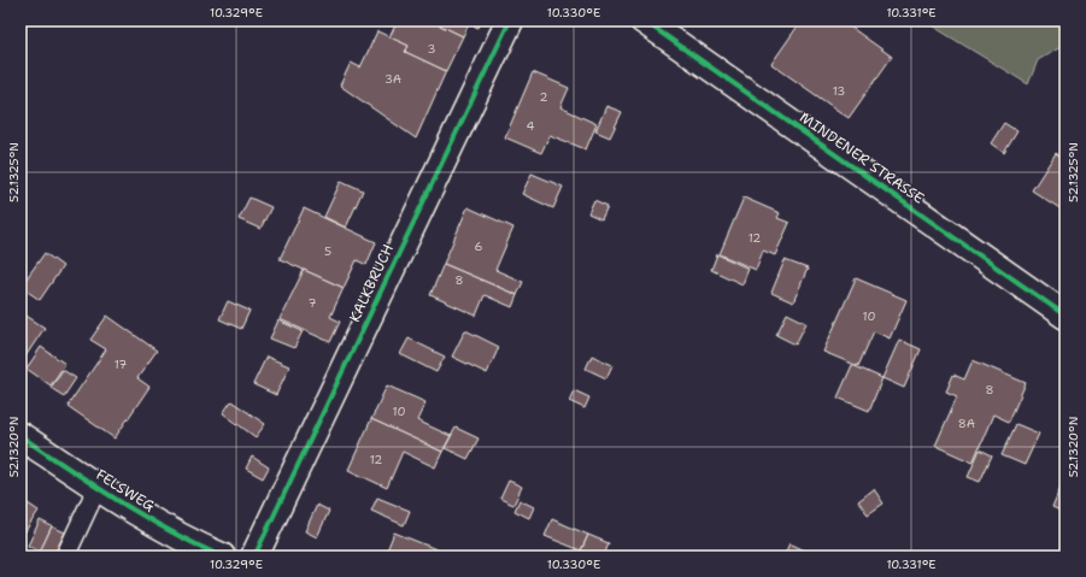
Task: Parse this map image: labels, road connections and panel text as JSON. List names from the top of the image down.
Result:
{
  "streets": {
    "street": ["MINDENER STRASSE", "KALKBRUCH", "FELSWEG"]
  },
  "house_numbers": [
    "3",
    "3A",
    "13",
    "2",
    "4",
    "12",
    "6",
    "5",
    "8",
    "7",
    "10",
    "17",
    "8",
    "10",
    "8A",
    "12"
  ],
  "coordinates": [
    "10.329°E",
    "10.330°E",
    "10.331°E",
    "52.1325°N",
    "52.1320°N"
  ]
}
